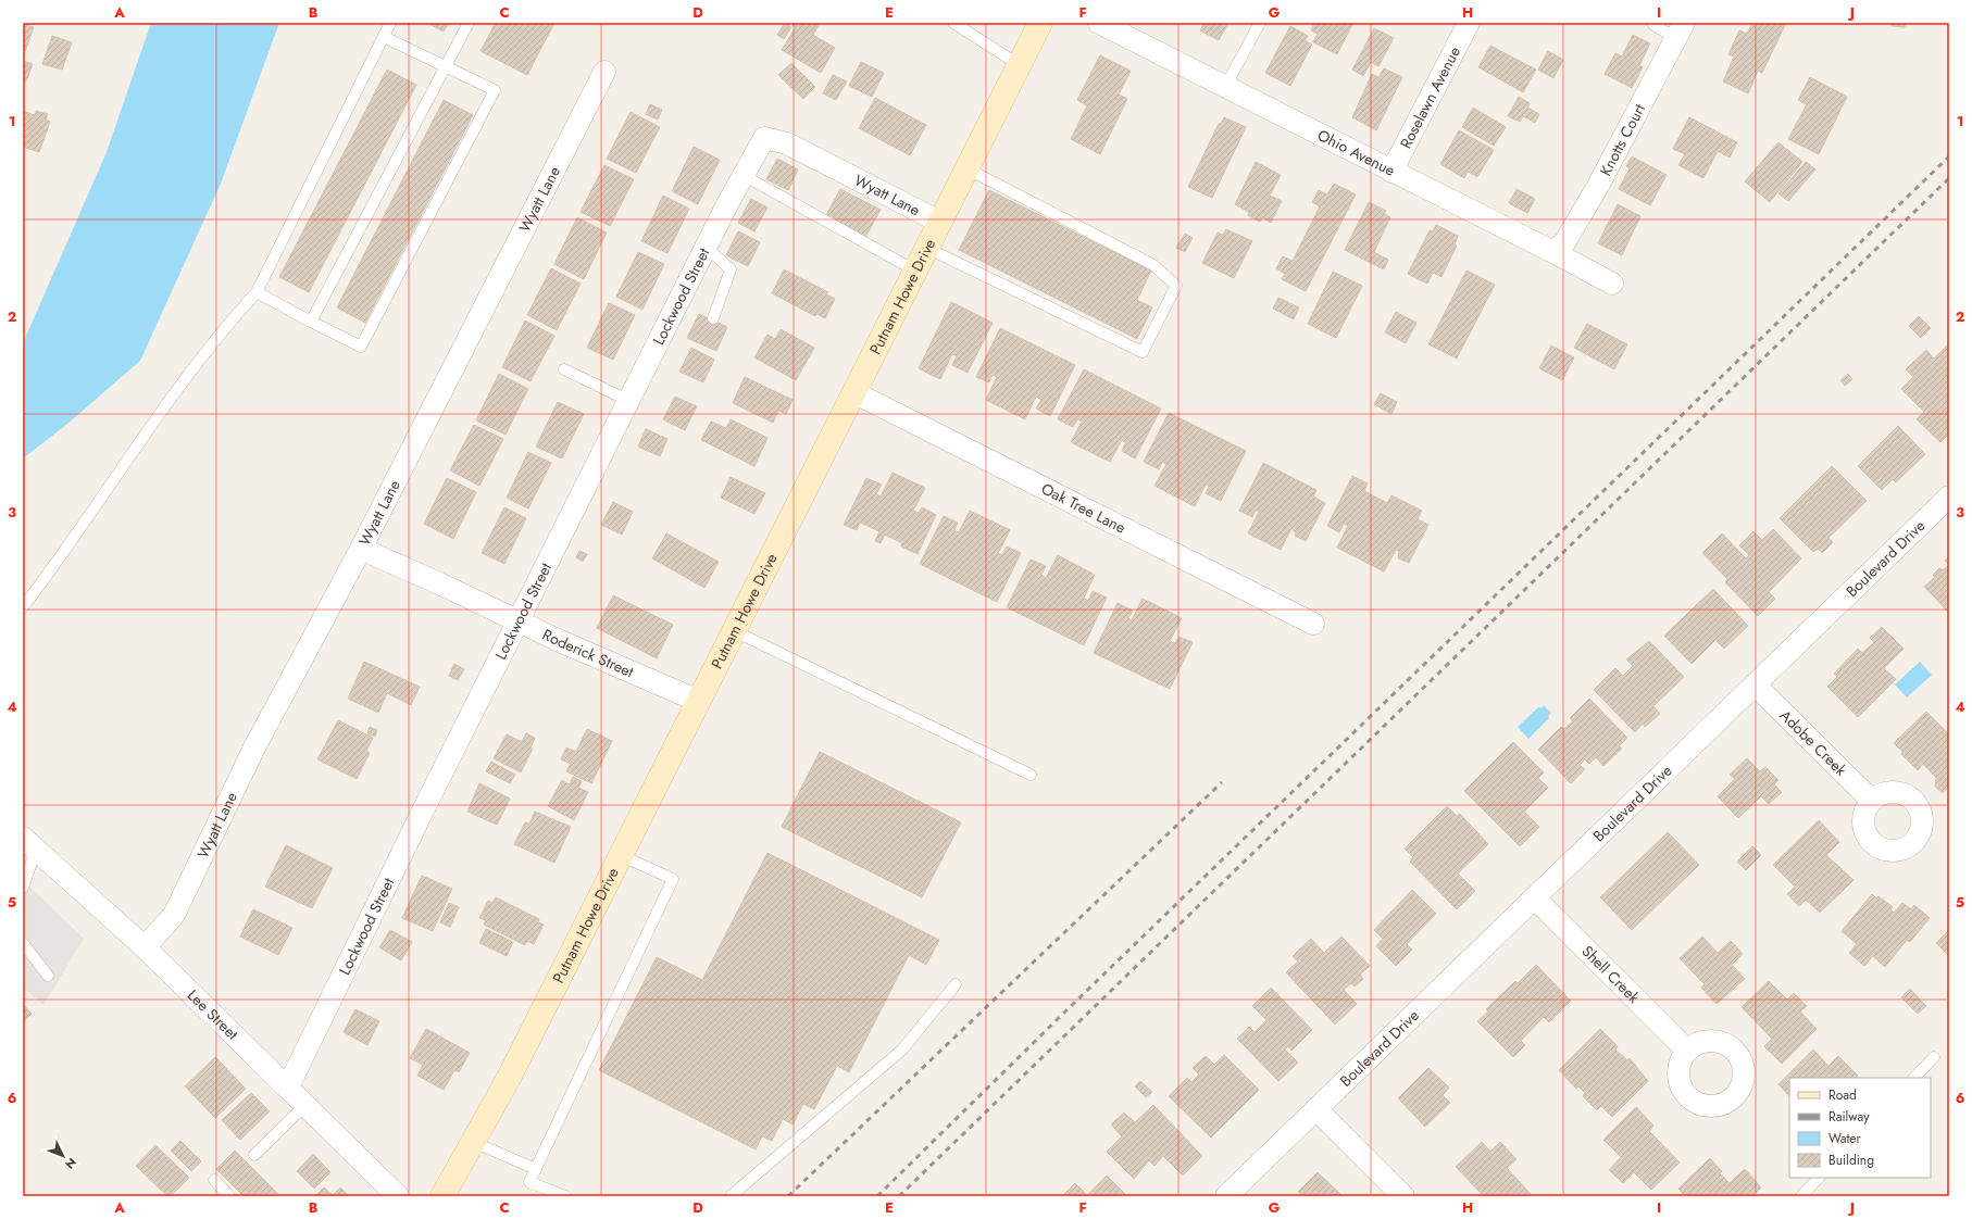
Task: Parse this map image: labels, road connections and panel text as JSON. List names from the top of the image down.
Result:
{
  "streets": {
    "street": [
      "Roselawn Avenue",
      "Knotts Court",
      "Ohio Avenue",
      "Wyatt Lane",
      "Lockwood Street",
      "Putnam Howe Drive",
      "Oak Tree Lane",
      "Boulevard Drive",
      "Roderick Street",
      "Adobe Creek",
      "Shell Creek",
      "Lee Street"
    ]
  },
  "crossings": [
    ["Roselawn Avenue", "Ohio Avenue"],
    ["Knotts Court", "Ohio Avenue"],
    ["Wyatt Lane", "Lockwood Street"],
    ["Wyatt Lane", "Putnam Howe Drive"],
    ["Wyatt Lane", "Roderick Street"],
    ["Wyatt Lane", "Lee Street"],
    ["Lockwood Street", "Roderick Street"],
    ["Lockwood Street", "Lee Street"],
    ["Putnam Howe Drive", "Oak Tree Lane"],
    ["Putnam Howe Drive", "Roderick Street"],
    ["Boulevard Drive", "Adobe Creek"],
    ["Boulevard Drive", "Shell Creek"]
  ],
  "legend": [
    "Road",
    "Railway",
    "Water",
    "Building"
  ],
  "north": "bottom right",
  "grid": {
    "columns": [
      "A",
      "B",
      "C",
      "D",
      "E",
      "F",
      "G",
      "H",
      "I",
      "J"
    ],
    "rows": [
      "1",
      "2",
      "3",
      "4",
      "5",
      "6"
    ]
  }
}
